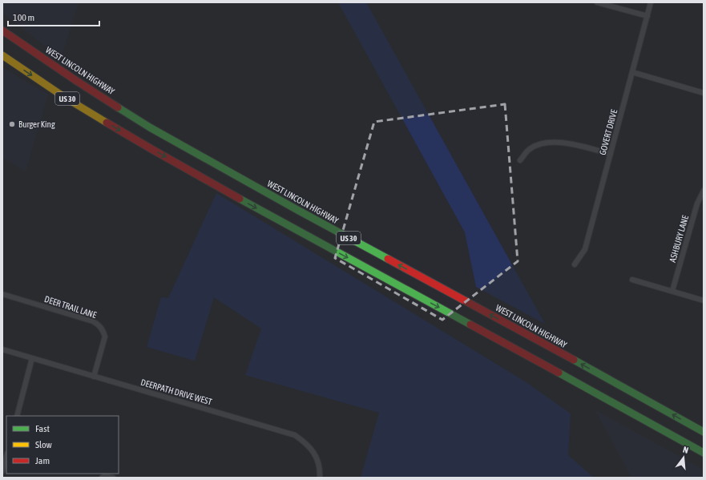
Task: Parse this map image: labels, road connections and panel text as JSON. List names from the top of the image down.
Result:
{
  "streets": {
    "main road": ["WEST LINCOLN HIGHWAY", "US 30"],
    "street": [
      "GOVERT DRIVE",
      "ASHBURY LANE",
      "DEER TRAIL LANE",
      "DEERPATH DRIVE WEST"
    ]
  },
  "crossings": [
    ["DEER TRAIL LANE", "DEERPATH DRIVE WEST"]
  ],
  "places": ["Burger King"],
  "legend": ["Fast", "Slow", "Jam"],
  "scale_bar": "100 m",
  "north": "top"
}
